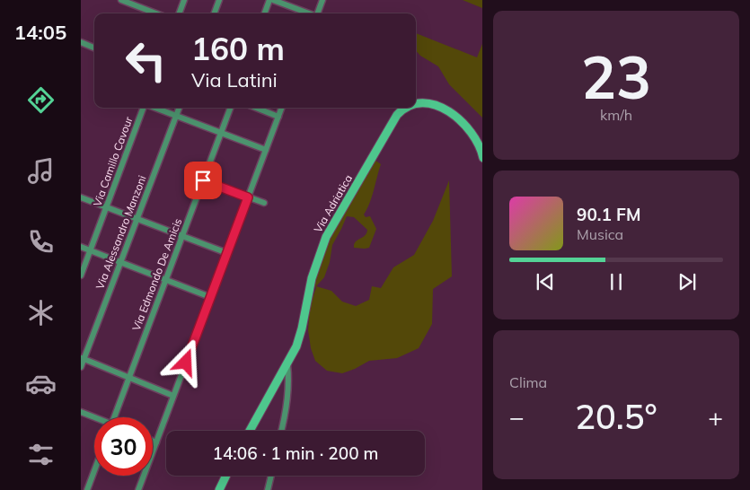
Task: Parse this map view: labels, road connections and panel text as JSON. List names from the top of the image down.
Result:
{
  "streets": {
    "main road": ["Via Adriatica"],
    "street": ["Via Camillo Cavour", "Via Alessandro Manzoni", "Via Edmondo De Amicis"]
  },
  "page": {
    "tabs": "14:05",
    "tile": [
      ["23", "km/h"],
      "Clima"
    ],
    "turn": ["160 m", "Via Latini"],
    "song": ["90.1 FM", "Musica"],
    "heat": ["−", "20.5°", "+"],
    "limit": "30",
    "trip": "14:06 · 1 min · 200 m"
  }
}
